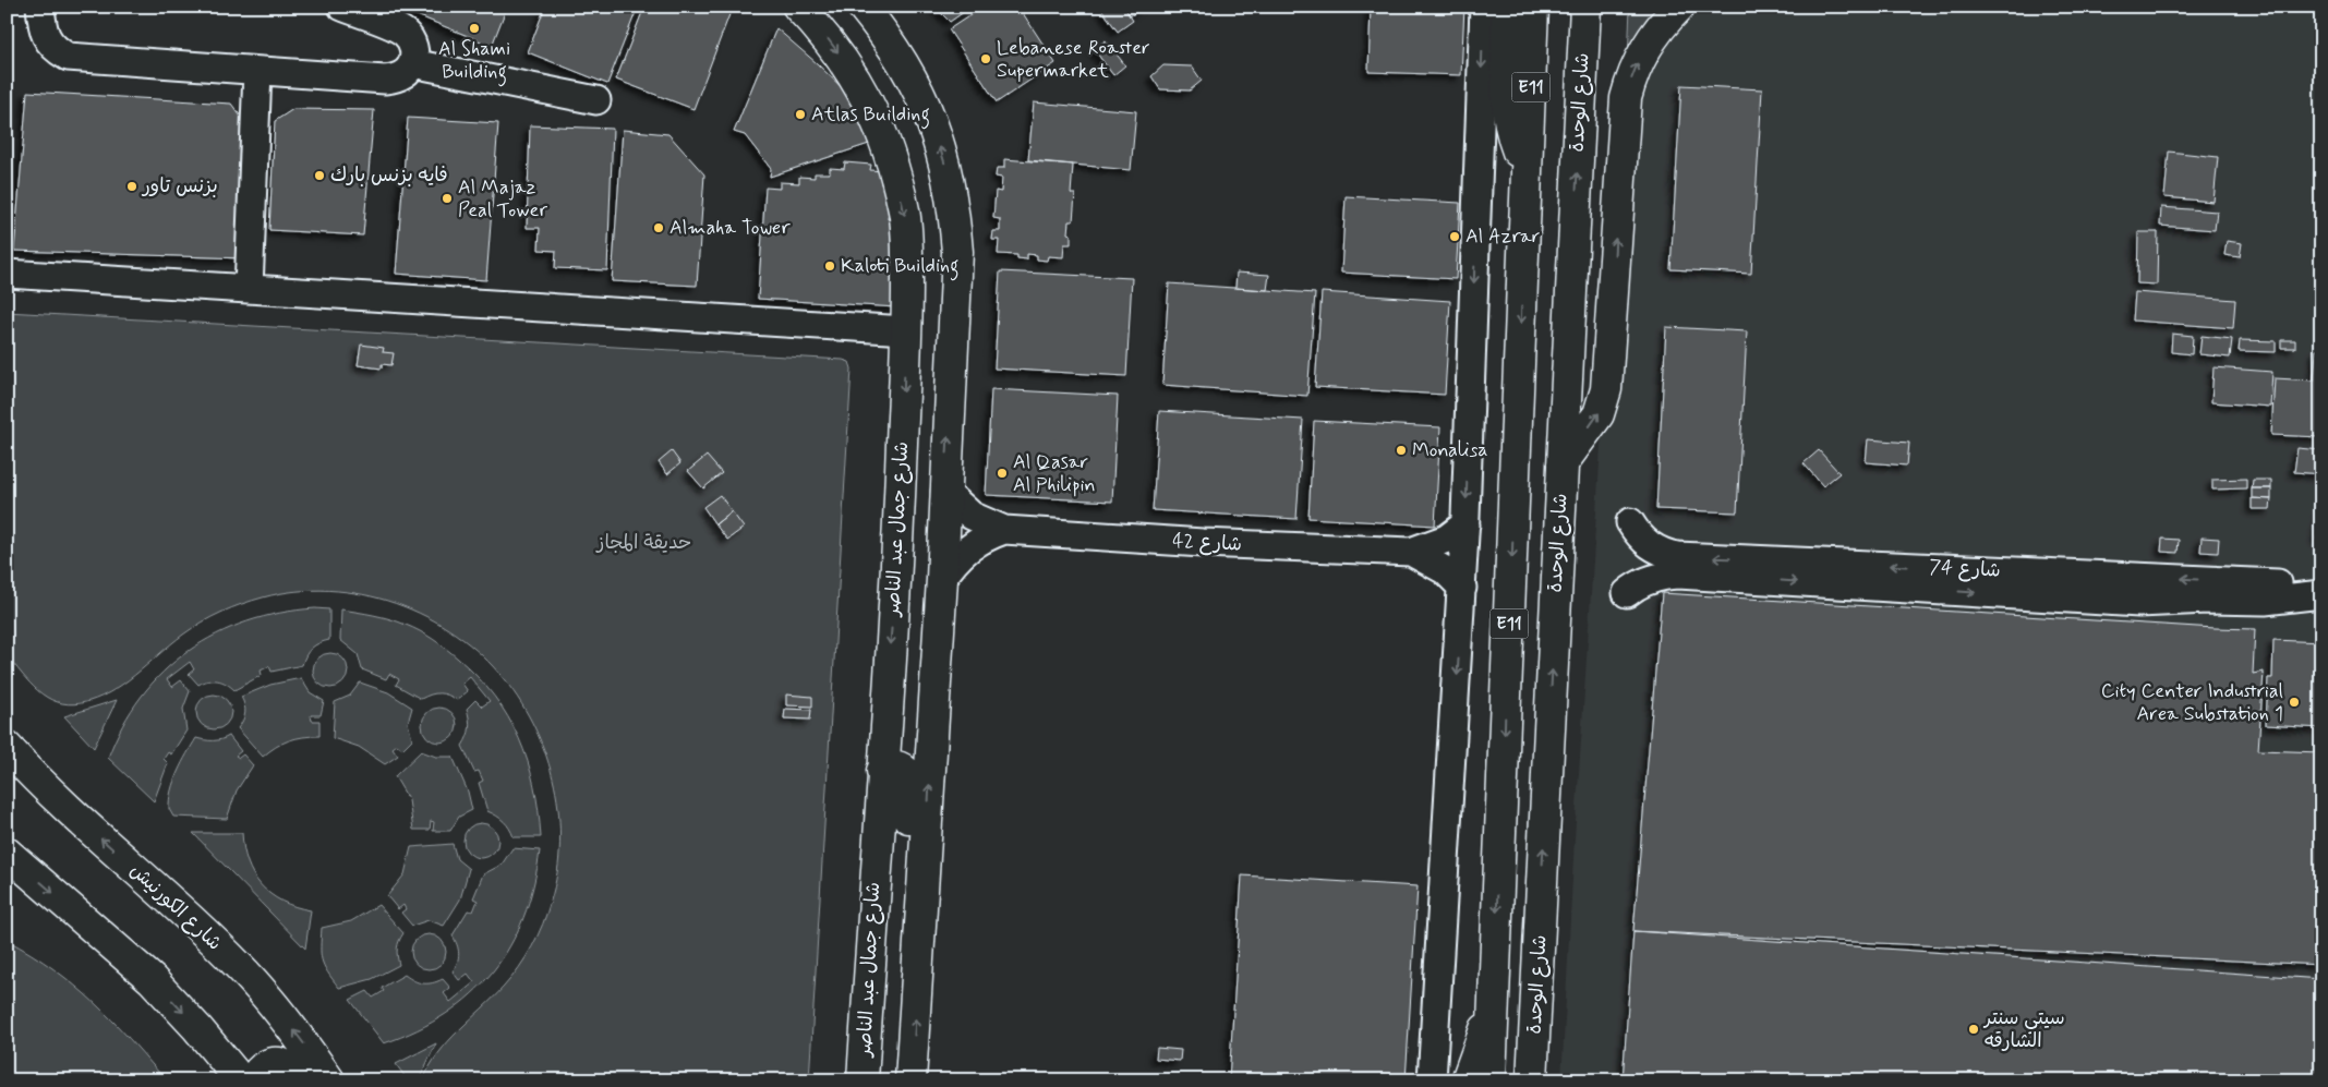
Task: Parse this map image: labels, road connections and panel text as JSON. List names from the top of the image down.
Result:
{
  "streets": {
    "main road": [
      "E11",
      "شارع الوحدة",
      "شارع جمال عبد الناصر",
      "شارع الكورنيش"
    ],
    "street": ["شارع 42", "شارع 74"]
  },
  "parks": ["حديقة المجاز"],
  "places": [
    "Al Shami Building",
    "Lebanese Roaster Supermarket",
    "Atlas Building",
    "فايه بزنس بارك",
    "بزنس تاور",
    "Al Majaz Peal Tower",
    "Almaha Tower",
    "Al Azrar",
    "Kaloti Building",
    "Monalisa",
    "Al Qasar Al Philipin",
    "City Center Industrial Area Substation 1",
    "سيتي سنتر الشارقه"
  ]
}
